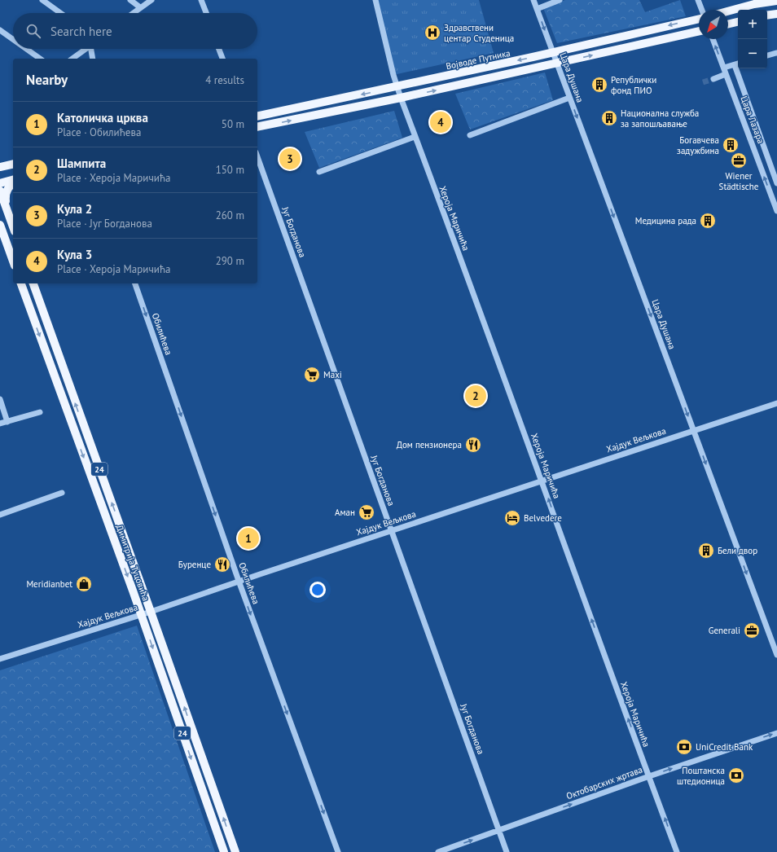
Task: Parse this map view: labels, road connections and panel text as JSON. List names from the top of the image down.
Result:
{
  "streets": {
    "main road": ["Војводе Путника", "24", "Димитрија Туцовића"],
    "street": [
      "Цара Душана",
      "Цара Лазара",
      "Хероја Маричића",
      "Југ Богданова",
      "Обилићева",
      "Хајдук Вељкова",
      "Октобарских жртава"
    ]
  },
  "crossings": [
    ["Војводе Путника", "Цара Душана"],
    ["Војводе Путника", "Хероја Маричића"],
    ["Цара Душана", "Хајдук Вељкова"],
    ["Хероја Маричића", "Хајдук Вељкова"],
    ["Хероја Маричића", "Октобарских жртава"],
    ["Југ Богданова", "Хајдук Вељкова"],
    ["Југ Богданова", "Октобарских жртава"],
    ["Обилићева", "Хајдук Вељкова"],
    ["Хајдук Вељкова", "Димитрија Туцовића"]
  ],
  "one_way": [
    "Цара Душана",
    "Хероја Маричића",
    "Обилићева",
    "Октобарских жртава"
  ],
  "places": {
    "hospital": ["Здравствени центар Студеница"],
    "building": [
      "Републички фонд ПИО",
      "Национална служба за запошљавање",
      "Богавчева задужбина",
      "Медицина рада",
      "Бели двор"
    ],
    "office": ["Wiener Städtische", "Generali"],
    "supermarket": ["Maxi", "Аман"],
    "restaurant": ["Дом пензионера", "Буренце"],
    "hotel": ["Belvedere"],
    "shop": ["Meridianbet"],
    "bank": ["UniCredit Bank", "Поштанска штедионица"]
  },
  "north": "bottom left",
  "page": {
    "map_buttons": ["+", "−"],
    "search": "Search here",
    "heading": ["Nearby", "4 results"],
    "list": [
      {
        "mark": "1",
        "name": "Католичка црква",
        "note": "Place · Обилићева",
        "value": "50 m"
      },
      {
        "mark": "2",
        "name": "Шампита",
        "note": "Place · Хероја Маричића",
        "value": "150 m"
      },
      {
        "mark": "3",
        "name": "Кула 2",
        "note": "Place · Југ Богданова",
        "value": "260 m"
      },
      {
        "mark": "4",
        "name": "Кула 3",
        "note": "Place · Хероја Маричића",
        "value": "290 m"
      }
    ],
    "pins": [
      "4",
      "3",
      "2",
      "1"
    ]
  }
}
